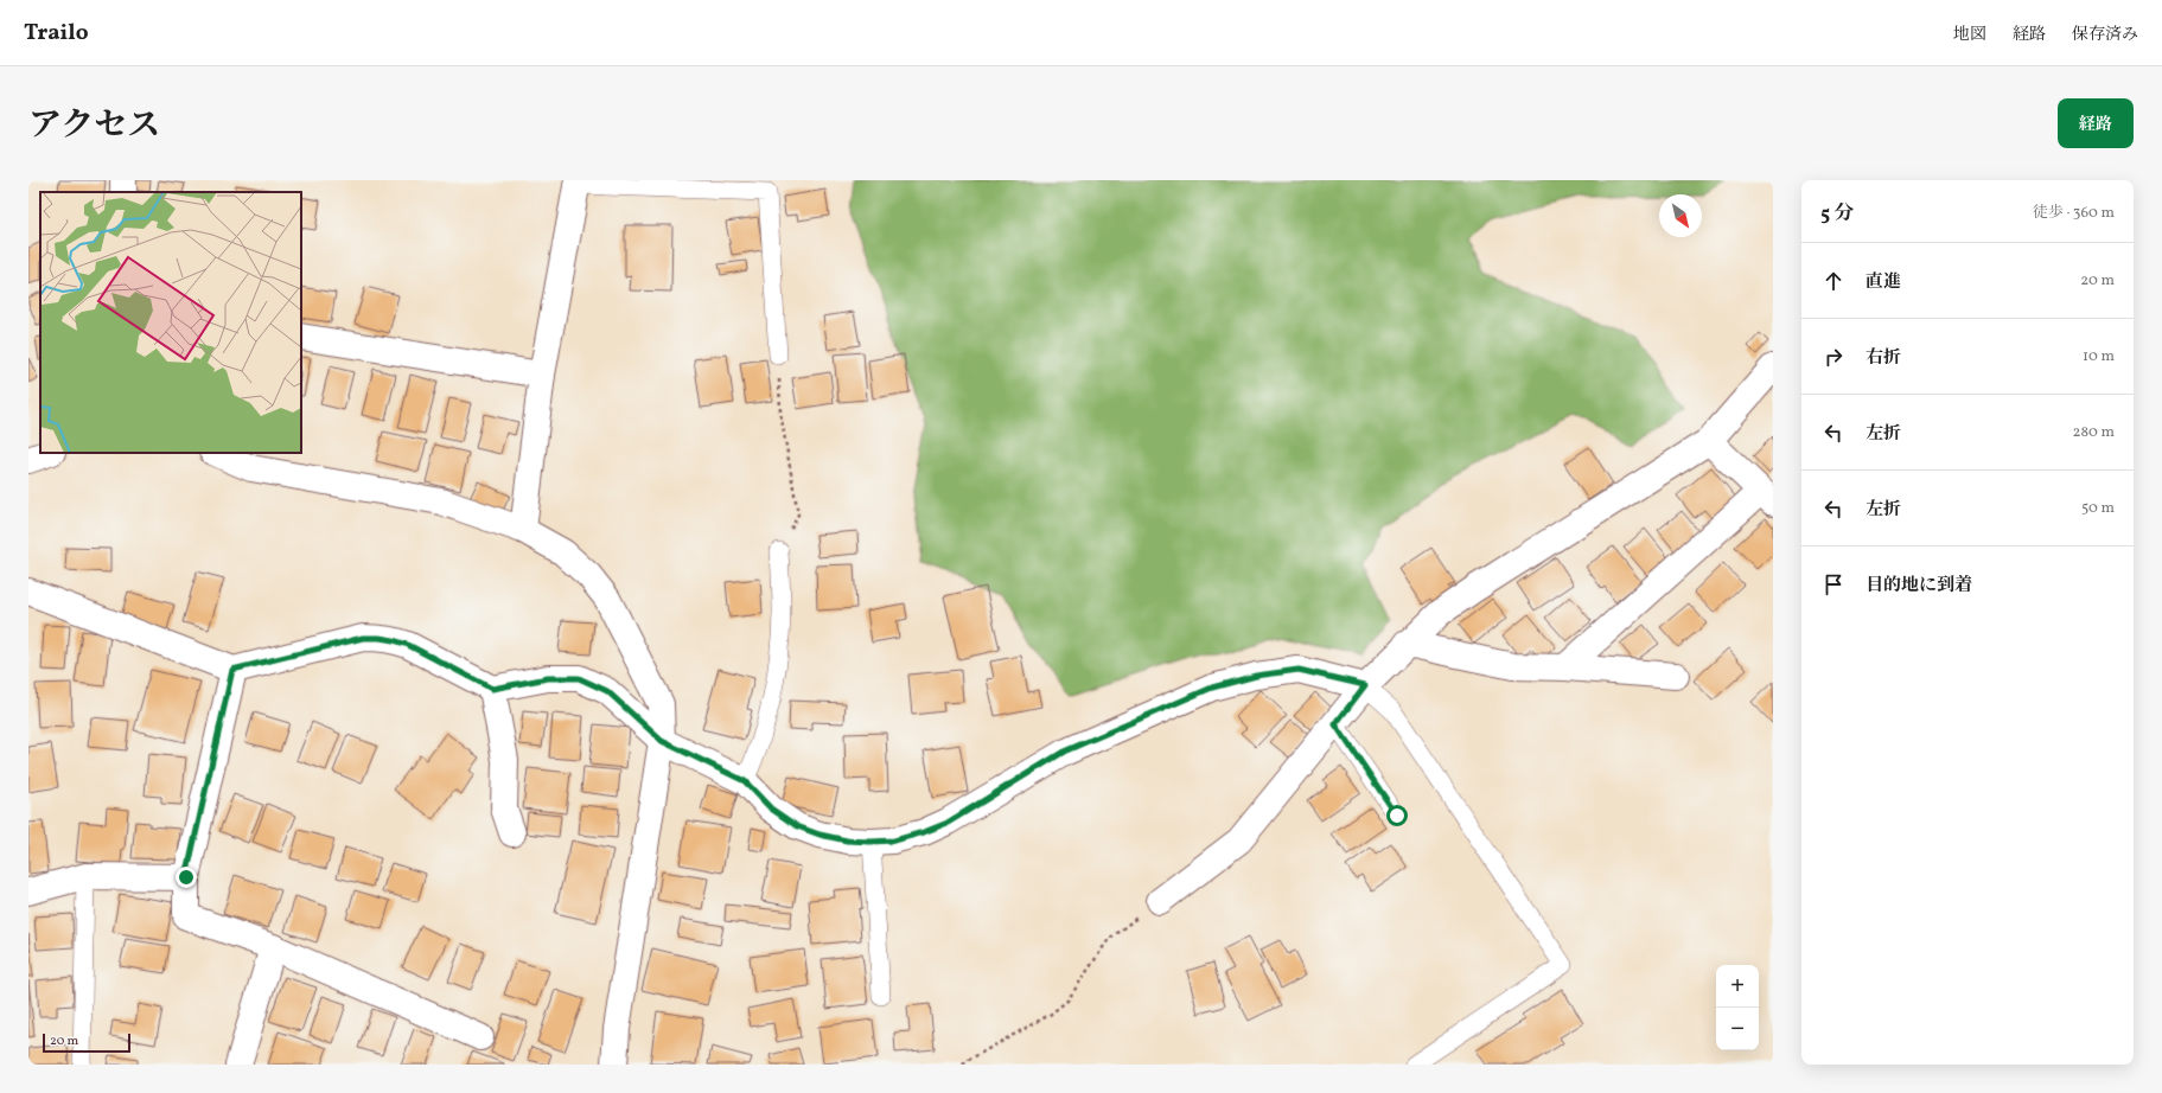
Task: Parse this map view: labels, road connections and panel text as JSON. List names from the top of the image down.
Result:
{
  "scale_bar": "20 m",
  "north": "bottom right",
  "page": {
    "header": "Trailo",
    "nav": ["地図", "経路", "保存済み"],
    "title": "アクセス",
    "buttons": "経路",
    "heading": ["5 分", "徒歩 · 360 m"],
    "list": [
      ["直進", "20 m"],
      ["右折", "10 m"],
      ["左折", "280 m"],
      ["左折", "50 m"],
      "目的地に到着"
    ],
    "map_buttons": ["+", "−"],
    "scale": "20 m"
  }
}
